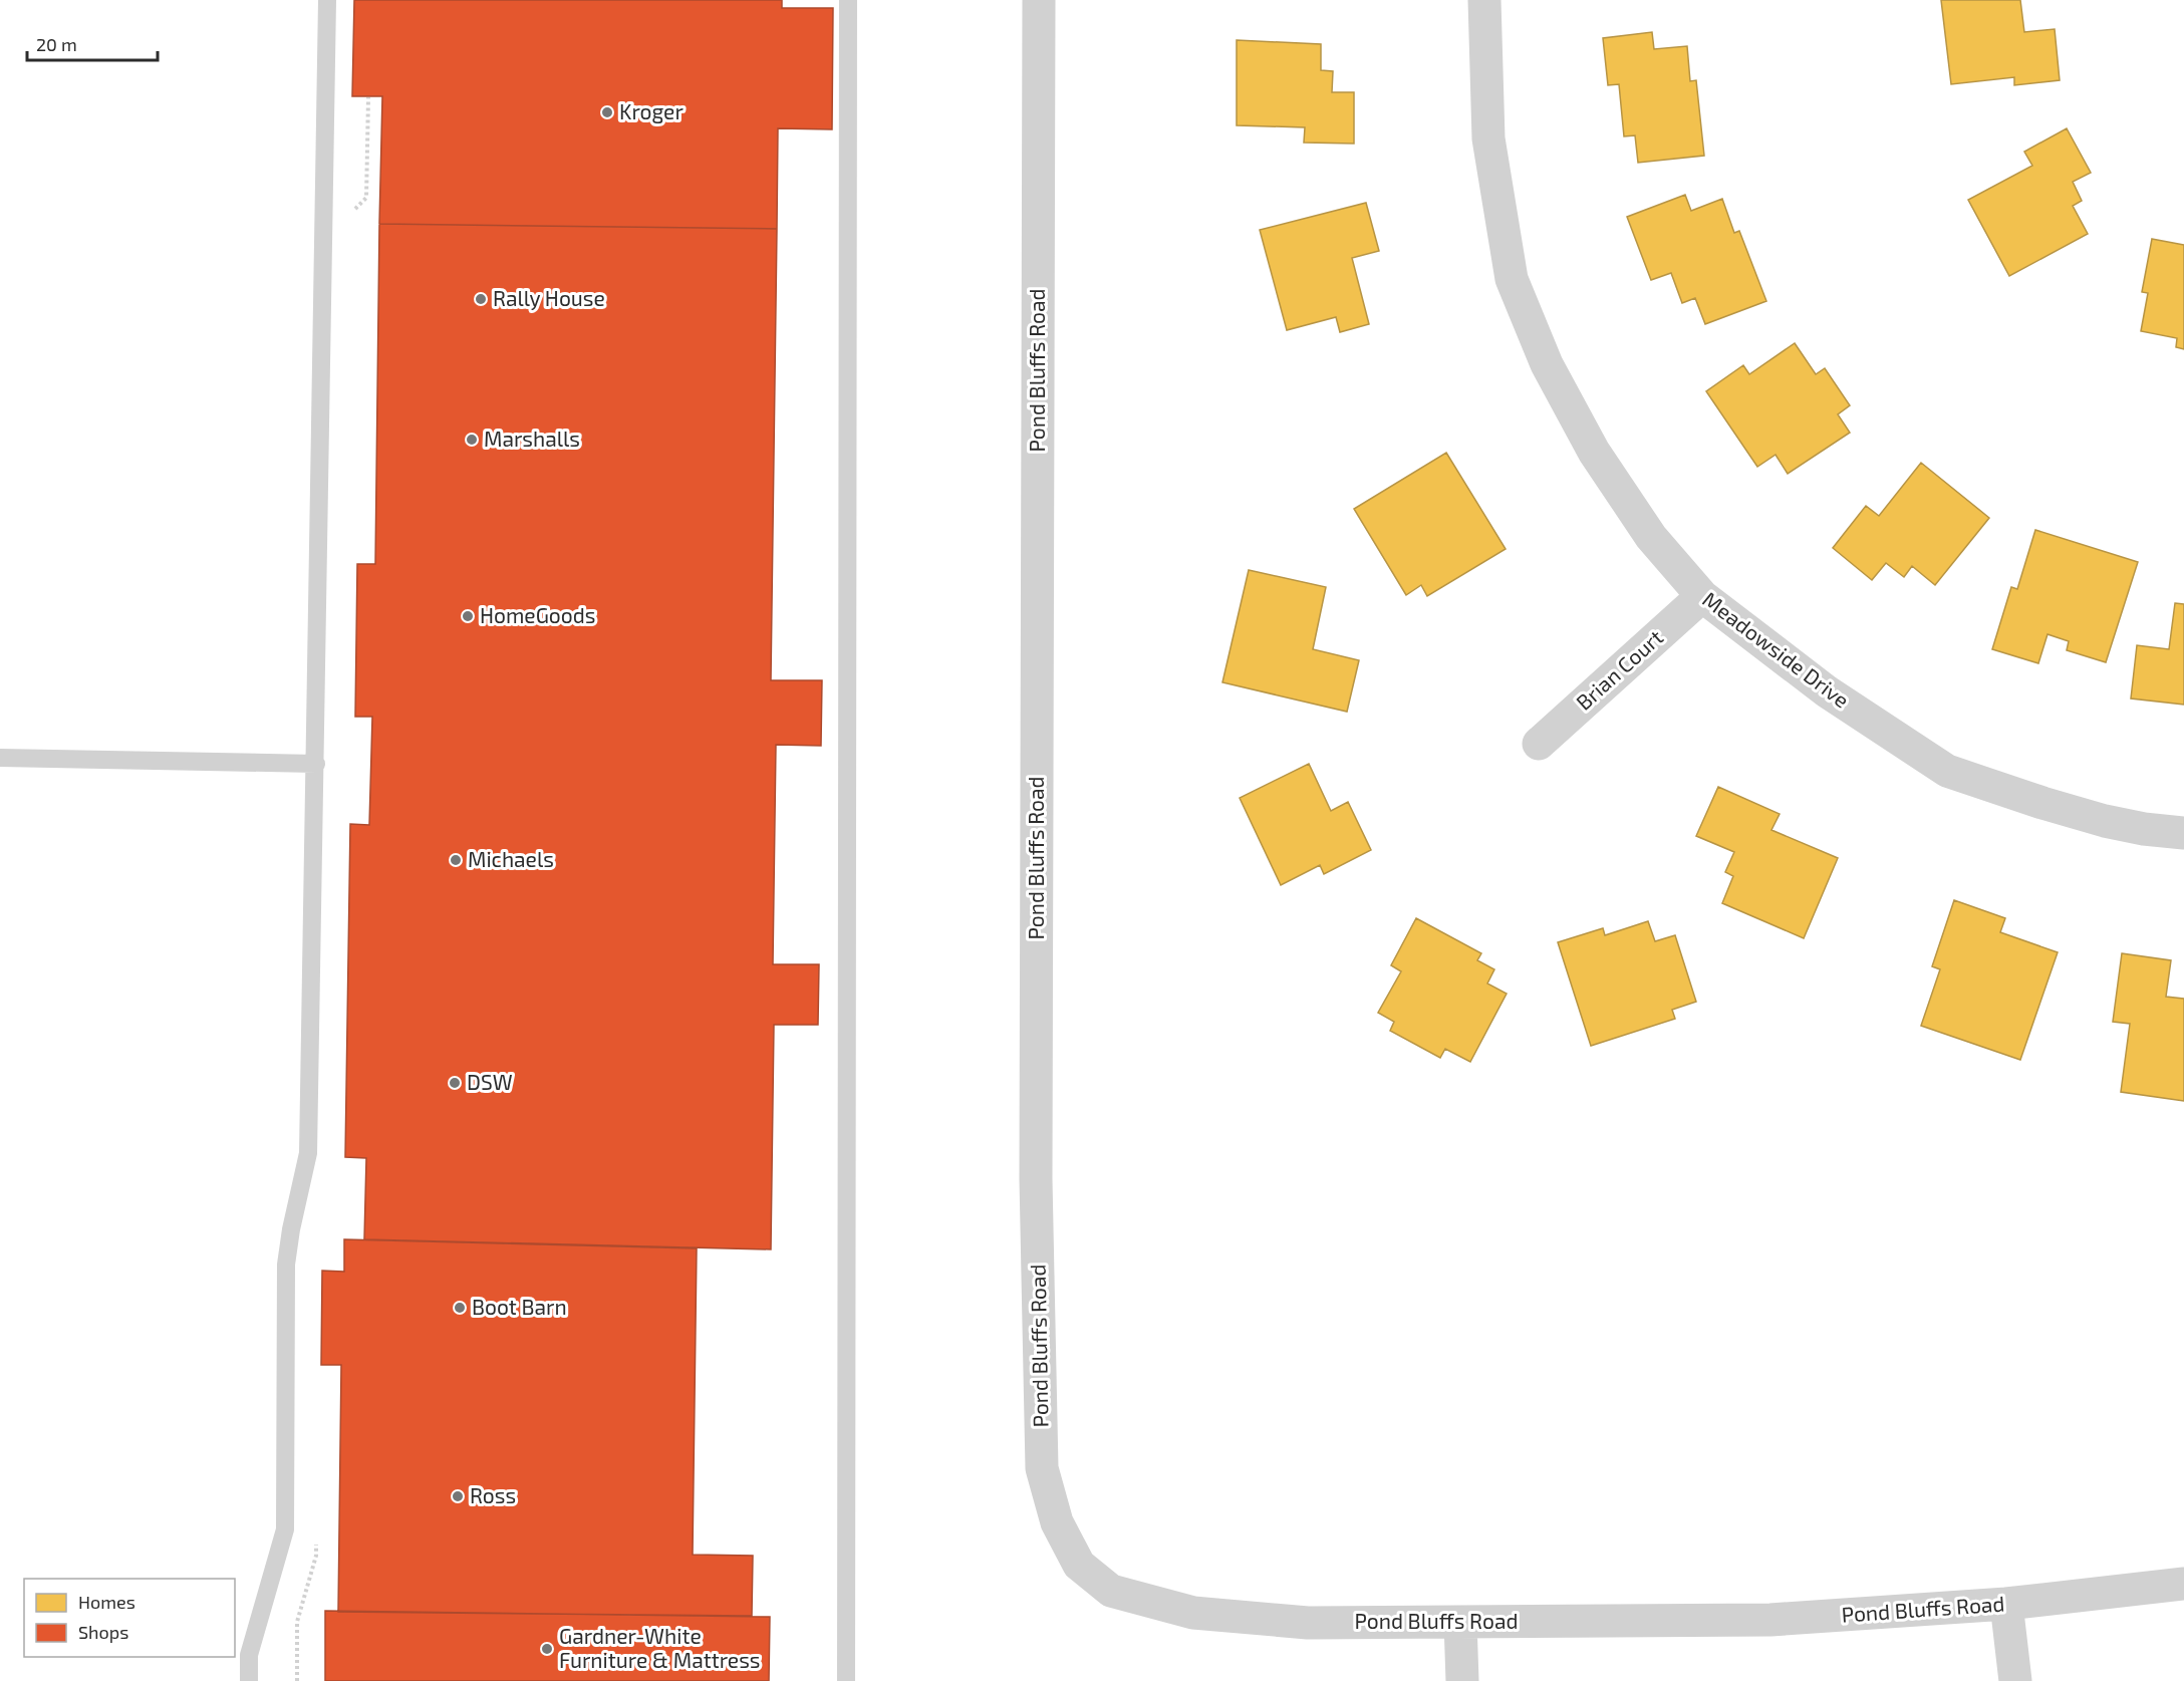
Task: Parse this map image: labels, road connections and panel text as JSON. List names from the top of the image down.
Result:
{
  "streets": {
    "street": ["Pond Bluffs Road", "Meadowside Drive", "Brian Court"]
  },
  "crossings": [
    ["Meadowside Drive", "Brian Court"]
  ],
  "places": [
    "Kroger",
    "Rally House",
    "Marshalls",
    "HomeGoods",
    "Michaels",
    "DSW",
    "Boot Barn",
    "Ross",
    "Gardner-White Furniture & Mattress"
  ],
  "legend": ["Homes", "Shops"],
  "scale_bar": "20 m"
}
